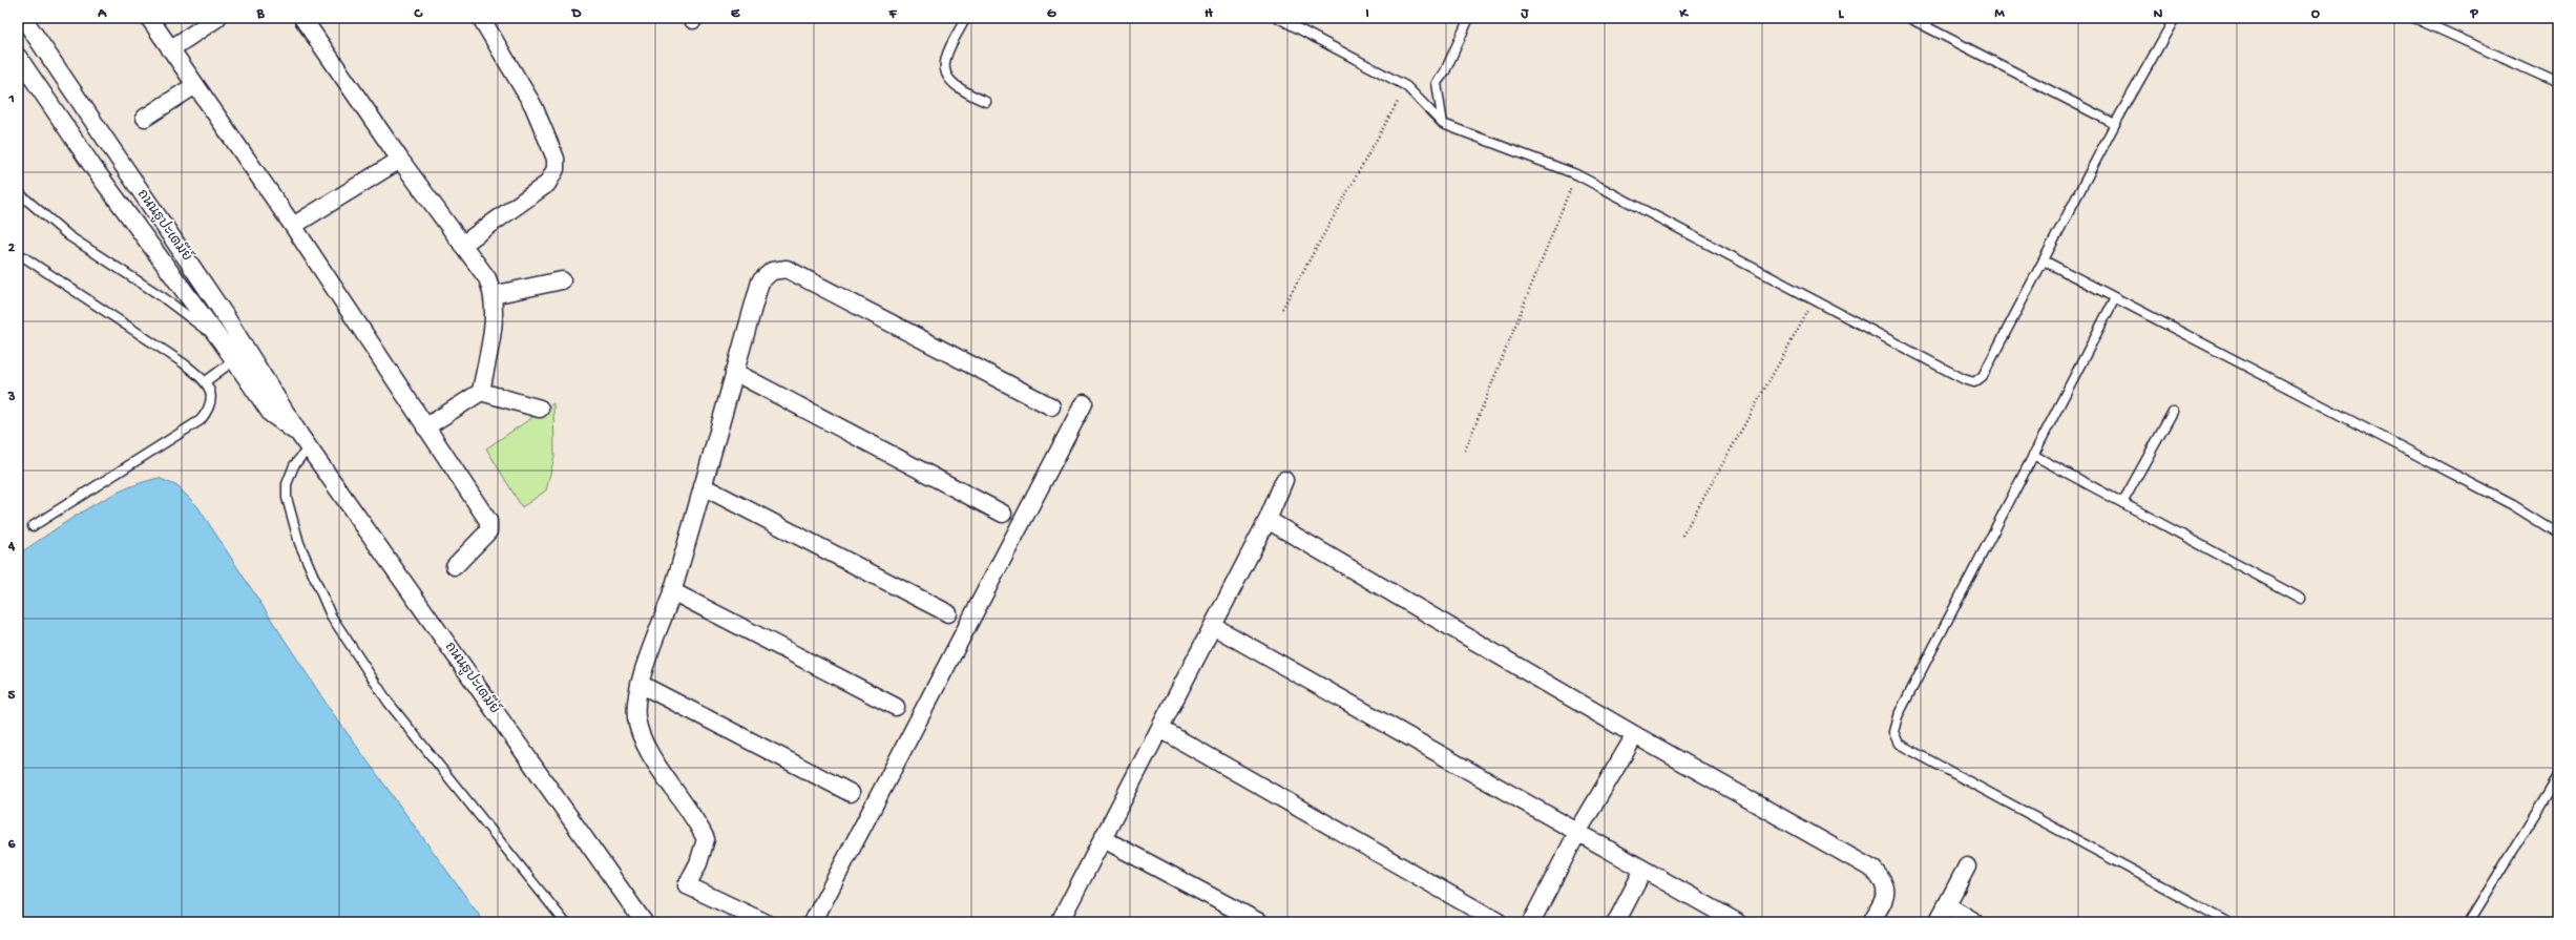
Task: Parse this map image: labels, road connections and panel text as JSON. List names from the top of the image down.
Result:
{
  "streets": {
    "street": ["ถนนธูปะเตมีย์"]
  },
  "grid": {
    "columns": [
      "A",
      "B",
      "C",
      "D",
      "E",
      "F",
      "G",
      "H",
      "I",
      "J",
      "K",
      "L",
      "M",
      "N",
      "O",
      "P"
    ],
    "rows": [
      "1",
      "2",
      "3",
      "4",
      "5",
      "6"
    ]
  }
}
